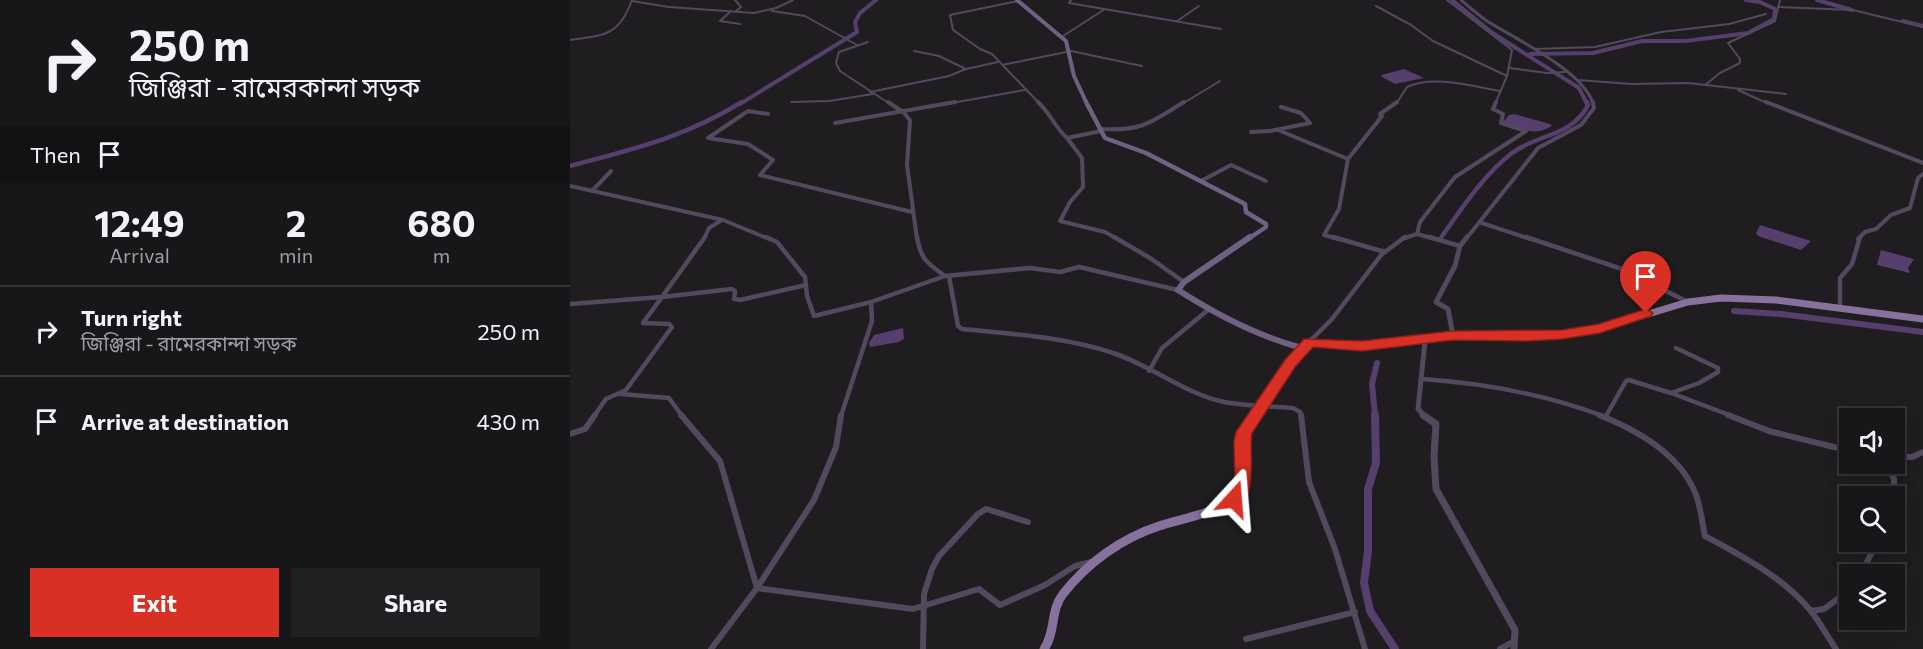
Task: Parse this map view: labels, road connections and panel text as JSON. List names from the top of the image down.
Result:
{
  "page": {
    "turn": ["250 m", "জিঞ্জিরা - রামেরকান্দা সড়ক"],
    "then": "Then",
    "eta": [
      "12:49",
      "Arrival",
      "2",
      "min",
      "680",
      "m"
    ],
    "list": [
      {
        "name": "Turn right",
        "note": "জিঞ্জিরা - রামেরকান্দা সড়ক",
        "value": "250 m"
      },
      {
        "name": "Arrive at destination",
        "value": "430 m"
      }
    ],
    "buttons": ["Exit", "Share"]
  }
}
